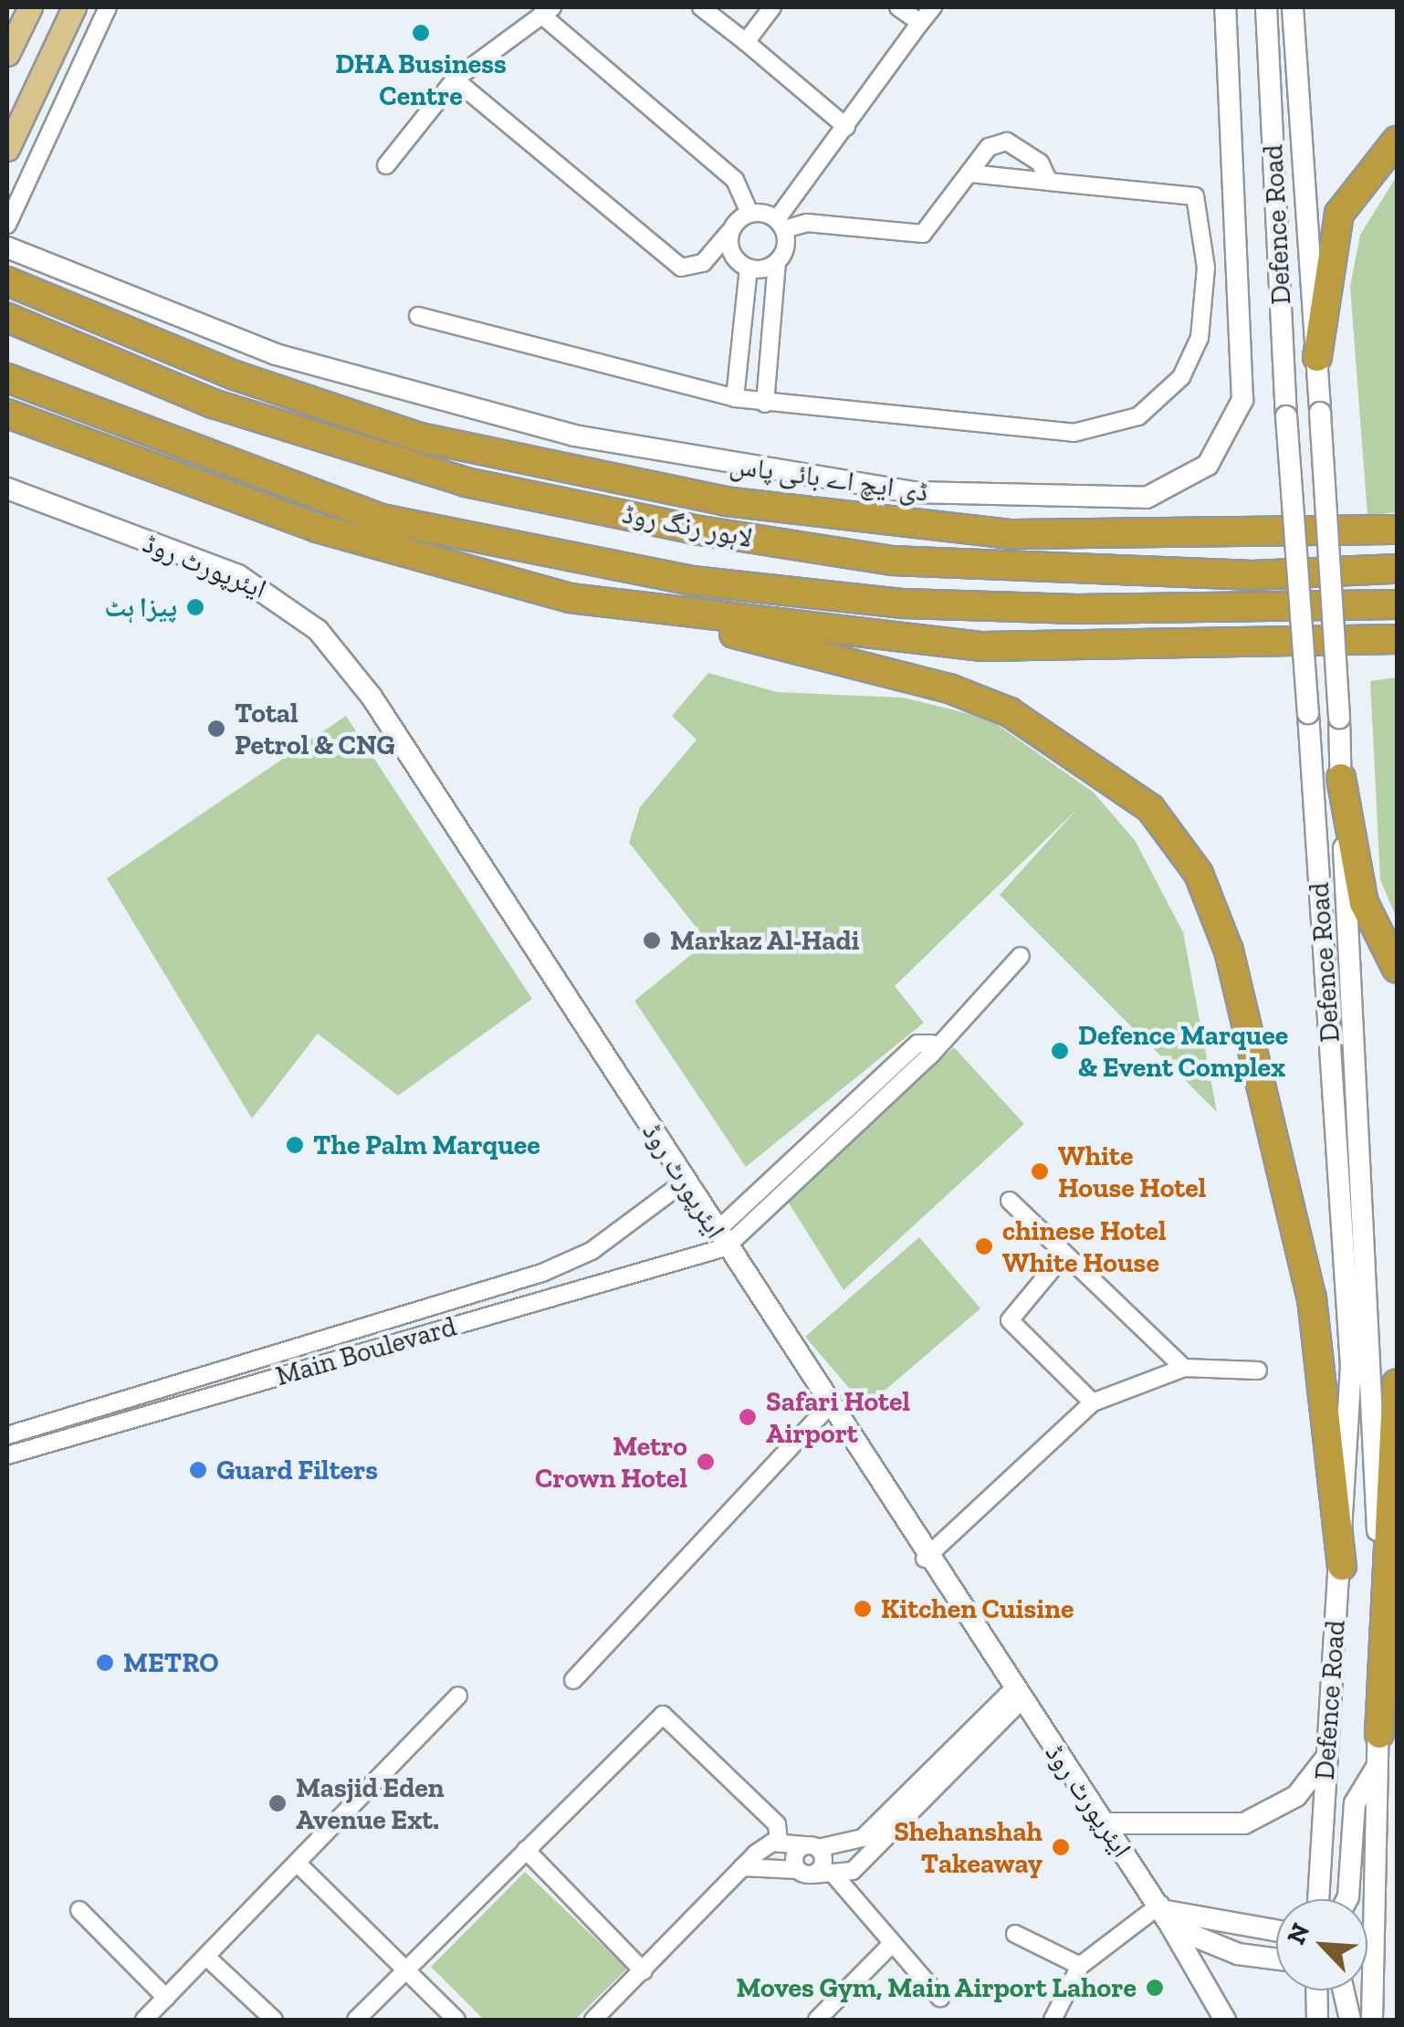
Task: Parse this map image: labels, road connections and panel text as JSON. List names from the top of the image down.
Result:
{
  "streets": {
    "highway": ["لاہور رنگ روڈ"],
    "main road": ["Defence Road", "ڈی ایچ اے بائی پاس", "ایئرپورٹ روڈ"],
    "street": ["Main Boulevard"]
  },
  "crossings": [
    ["ایئرپورٹ روڈ", "Main Boulevard"]
  ],
  "places": [
    "DHA Business Centre",
    "پیزا ہٹ",
    "Total Petrol & CNG",
    "Markaz Al-Hadi",
    "Defence Marquee & Event Complex",
    "The Palm Marquee",
    "White House Hotel",
    "chinese Hotel White House",
    "Safari Hotel Airport",
    "Metro Crown Hotel",
    "Guard Filters",
    "Kitchen Cuisine",
    "METRO",
    "Masjid Eden Avenue Ext.",
    "Shehanshah Takeaway",
    "Moves Gym, Main Airport Lahore"
  ],
  "north": "top left"
}
